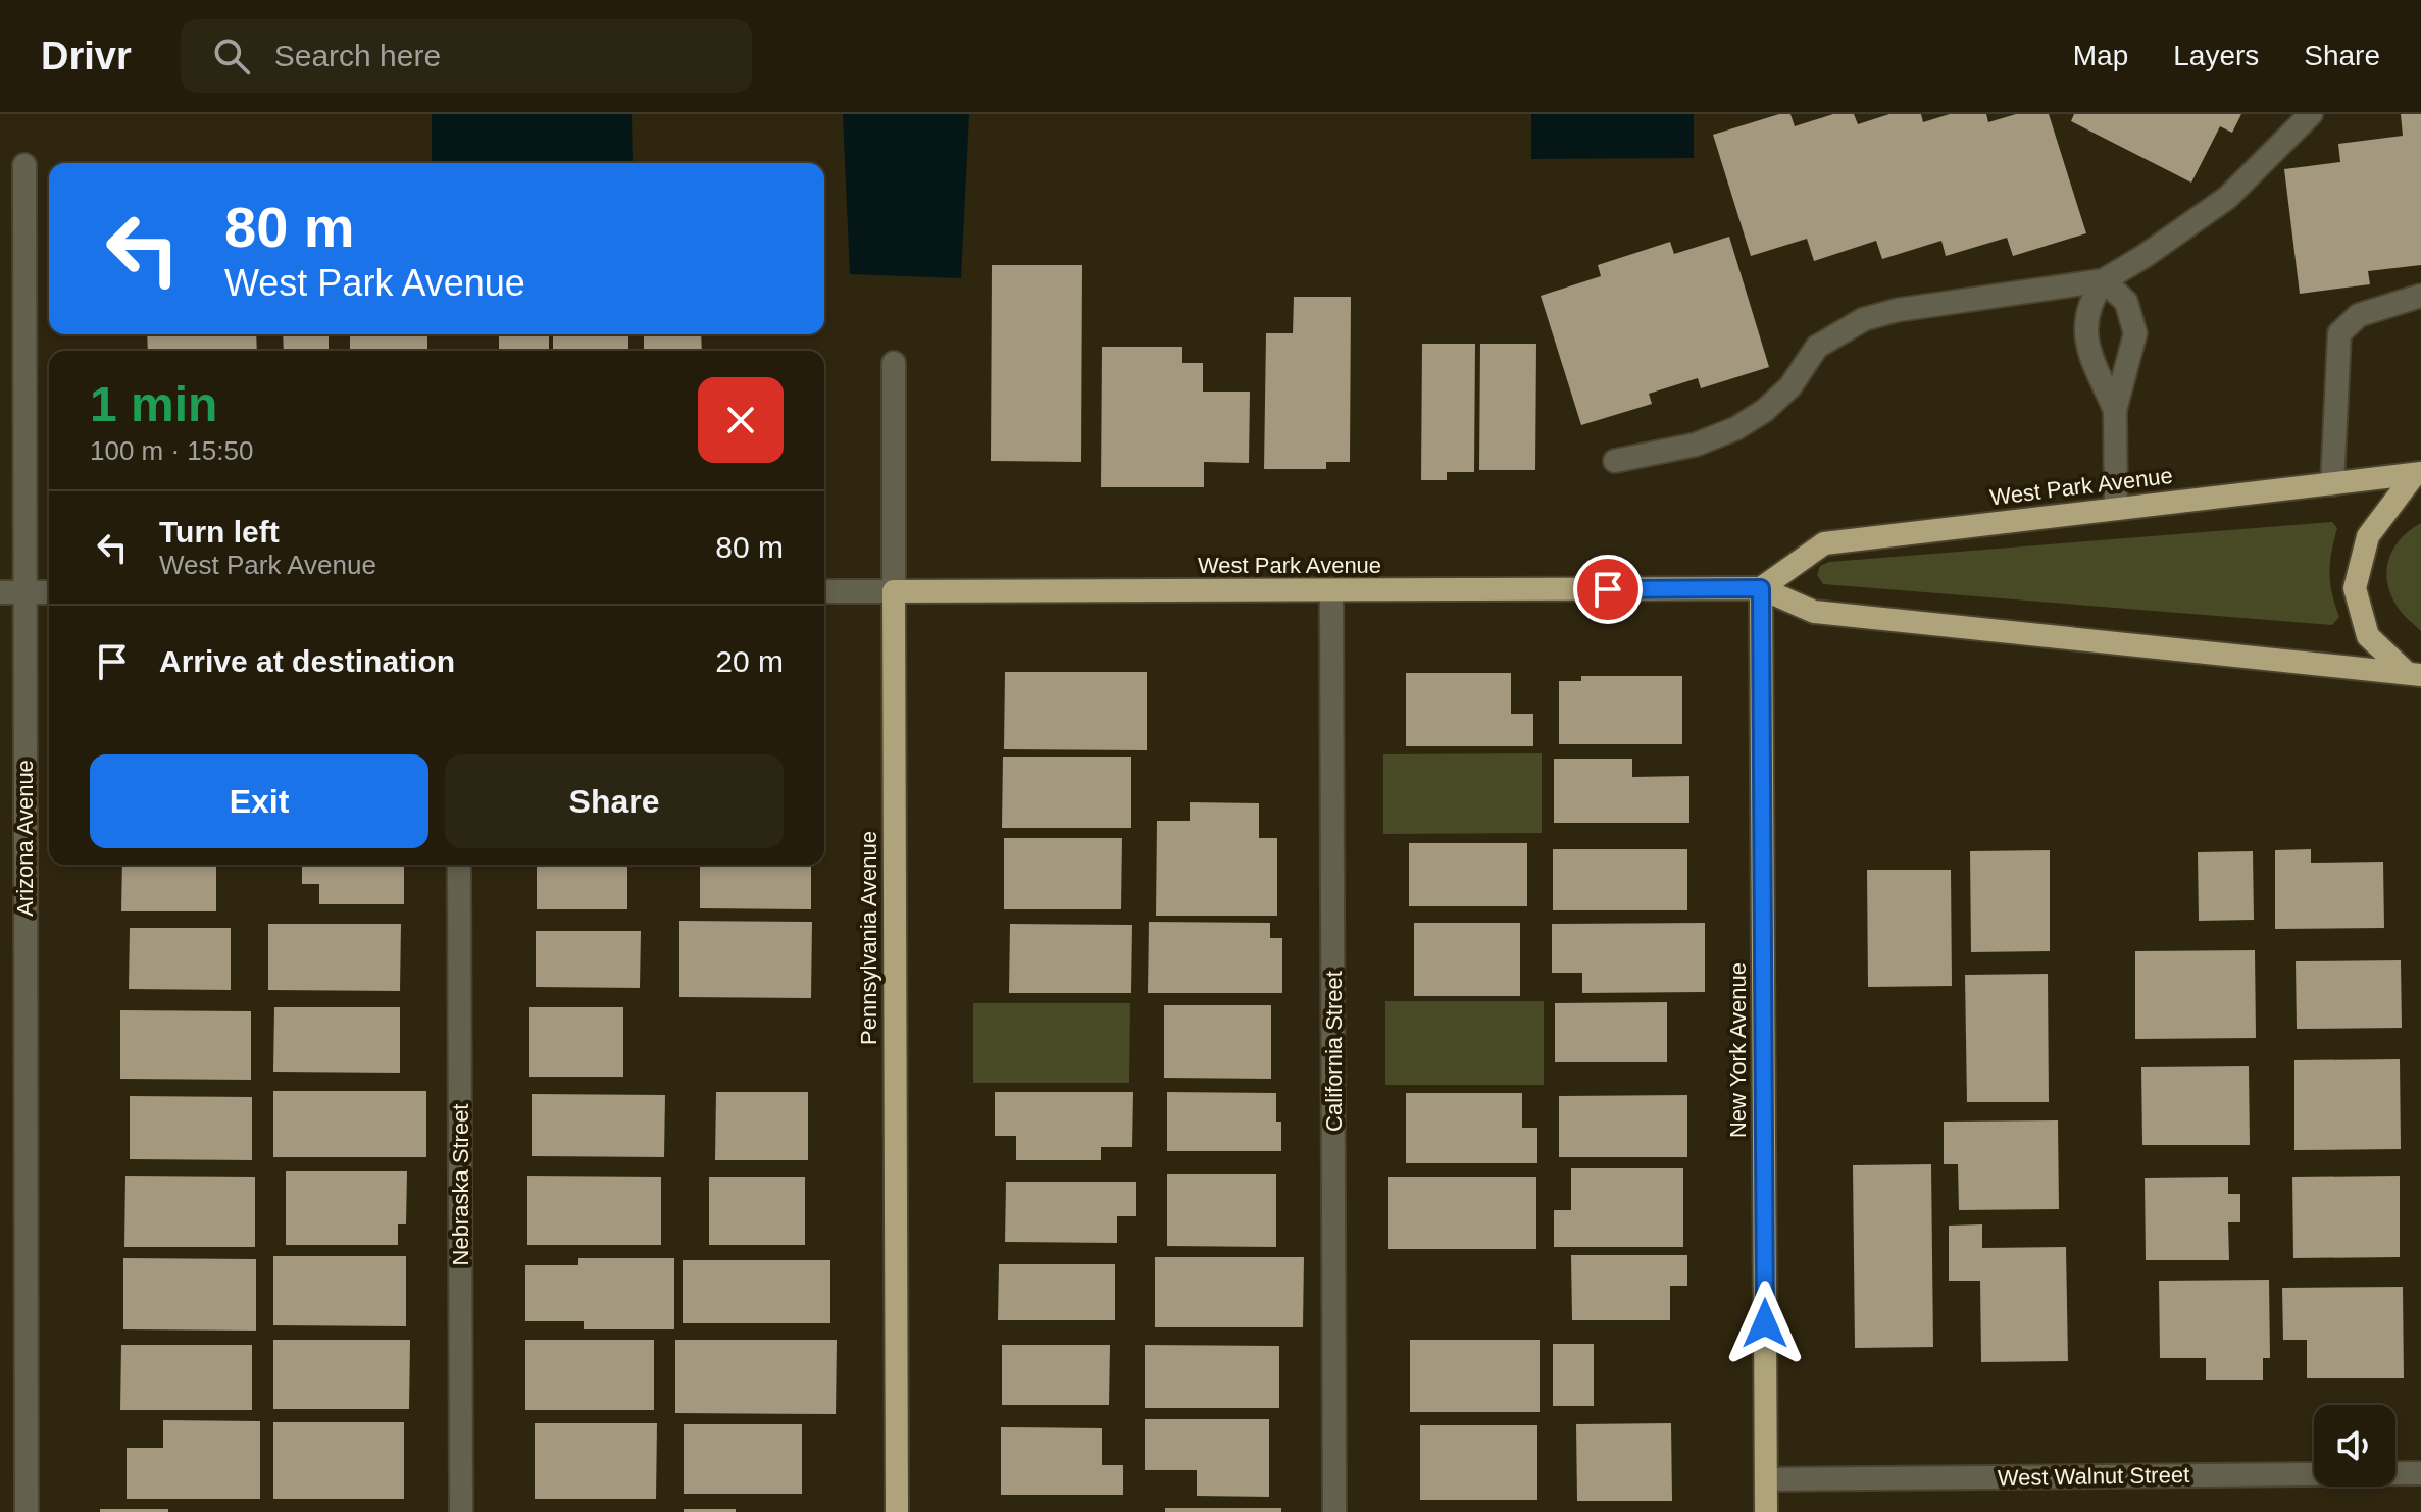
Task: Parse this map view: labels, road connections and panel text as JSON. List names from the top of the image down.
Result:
{
  "streets": {
    "highway": ["West Park Avenue", "Pennsylvania Avenue", "New York Avenue"],
    "street": [
      "Arizona Avenue",
      "California Street",
      "Nebraska Street",
      "West Walnut Street"
    ]
  },
  "crossings": [
    ["West Park Avenue", "Pennsylvania Avenue"],
    ["West Park Avenue", "New York Avenue"],
    ["West Park Avenue", "California Street"],
    ["New York Avenue", "West Walnut Street"]
  ],
  "page": {
    "header": "Drivr",
    "search": "Search here",
    "nav": ["Map", "Layers", "Share"],
    "turn": ["80 m", "West Park Avenue"],
    "heading": ["1 min", "100 m · 15:50"],
    "list": [
      {
        "name": "Turn left",
        "note": "West Park Avenue",
        "value": "80 m"
      },
      {
        "name": "Arrive at destination",
        "value": "20 m"
      }
    ],
    "buttons": ["Exit", "Share"]
  }
}
